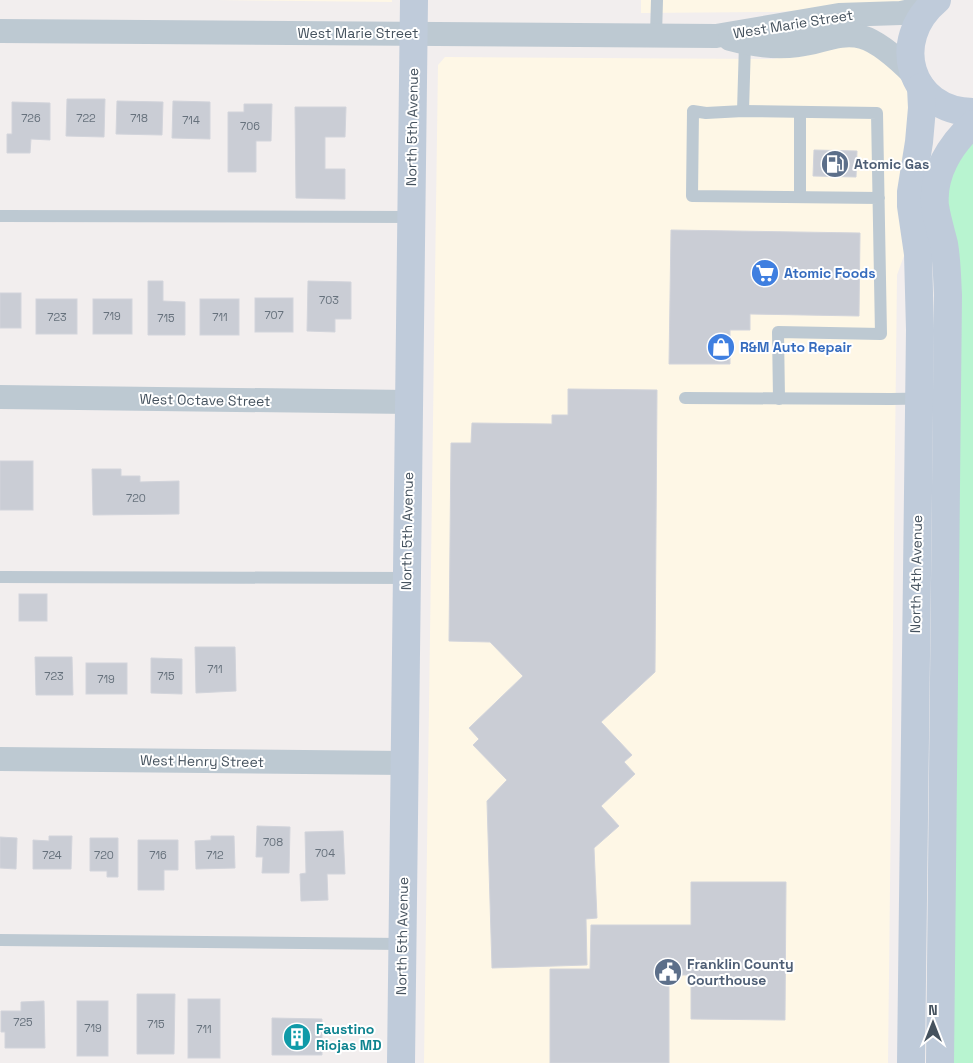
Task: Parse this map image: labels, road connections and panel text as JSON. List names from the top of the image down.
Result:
{
  "streets": {
    "main road": ["North 5th Avenue", "North 4th Avenue"],
    "street": ["West Marie Street", "West Octave Street", "West Henry Street"]
  },
  "crossings": [
    ["West Marie Street", "North 5th Avenue"],
    ["West Marie Street", "North 4th Avenue"],
    ["North 5th Avenue", "West Octave Street"],
    ["North 5th Avenue", "West Henry Street"]
  ],
  "places": {
    "fuel station": ["Atomic Gas"],
    "supermarket": ["Atomic Foods"],
    "shop": ["R&M Auto Repair"],
    "public building": ["Franklin County Courthouse"],
    "building": ["Faustino Riojas MD"]
  },
  "house_numbers": [
    "726",
    "722",
    "718",
    "714",
    "706",
    "703",
    "707",
    "719",
    "723",
    "711",
    "715",
    "720",
    "711",
    "723",
    "715",
    "719",
    "708",
    "704",
    "724",
    "720",
    "716",
    "712",
    "725",
    "715",
    "719",
    "711"
  ],
  "north": "top"
}
